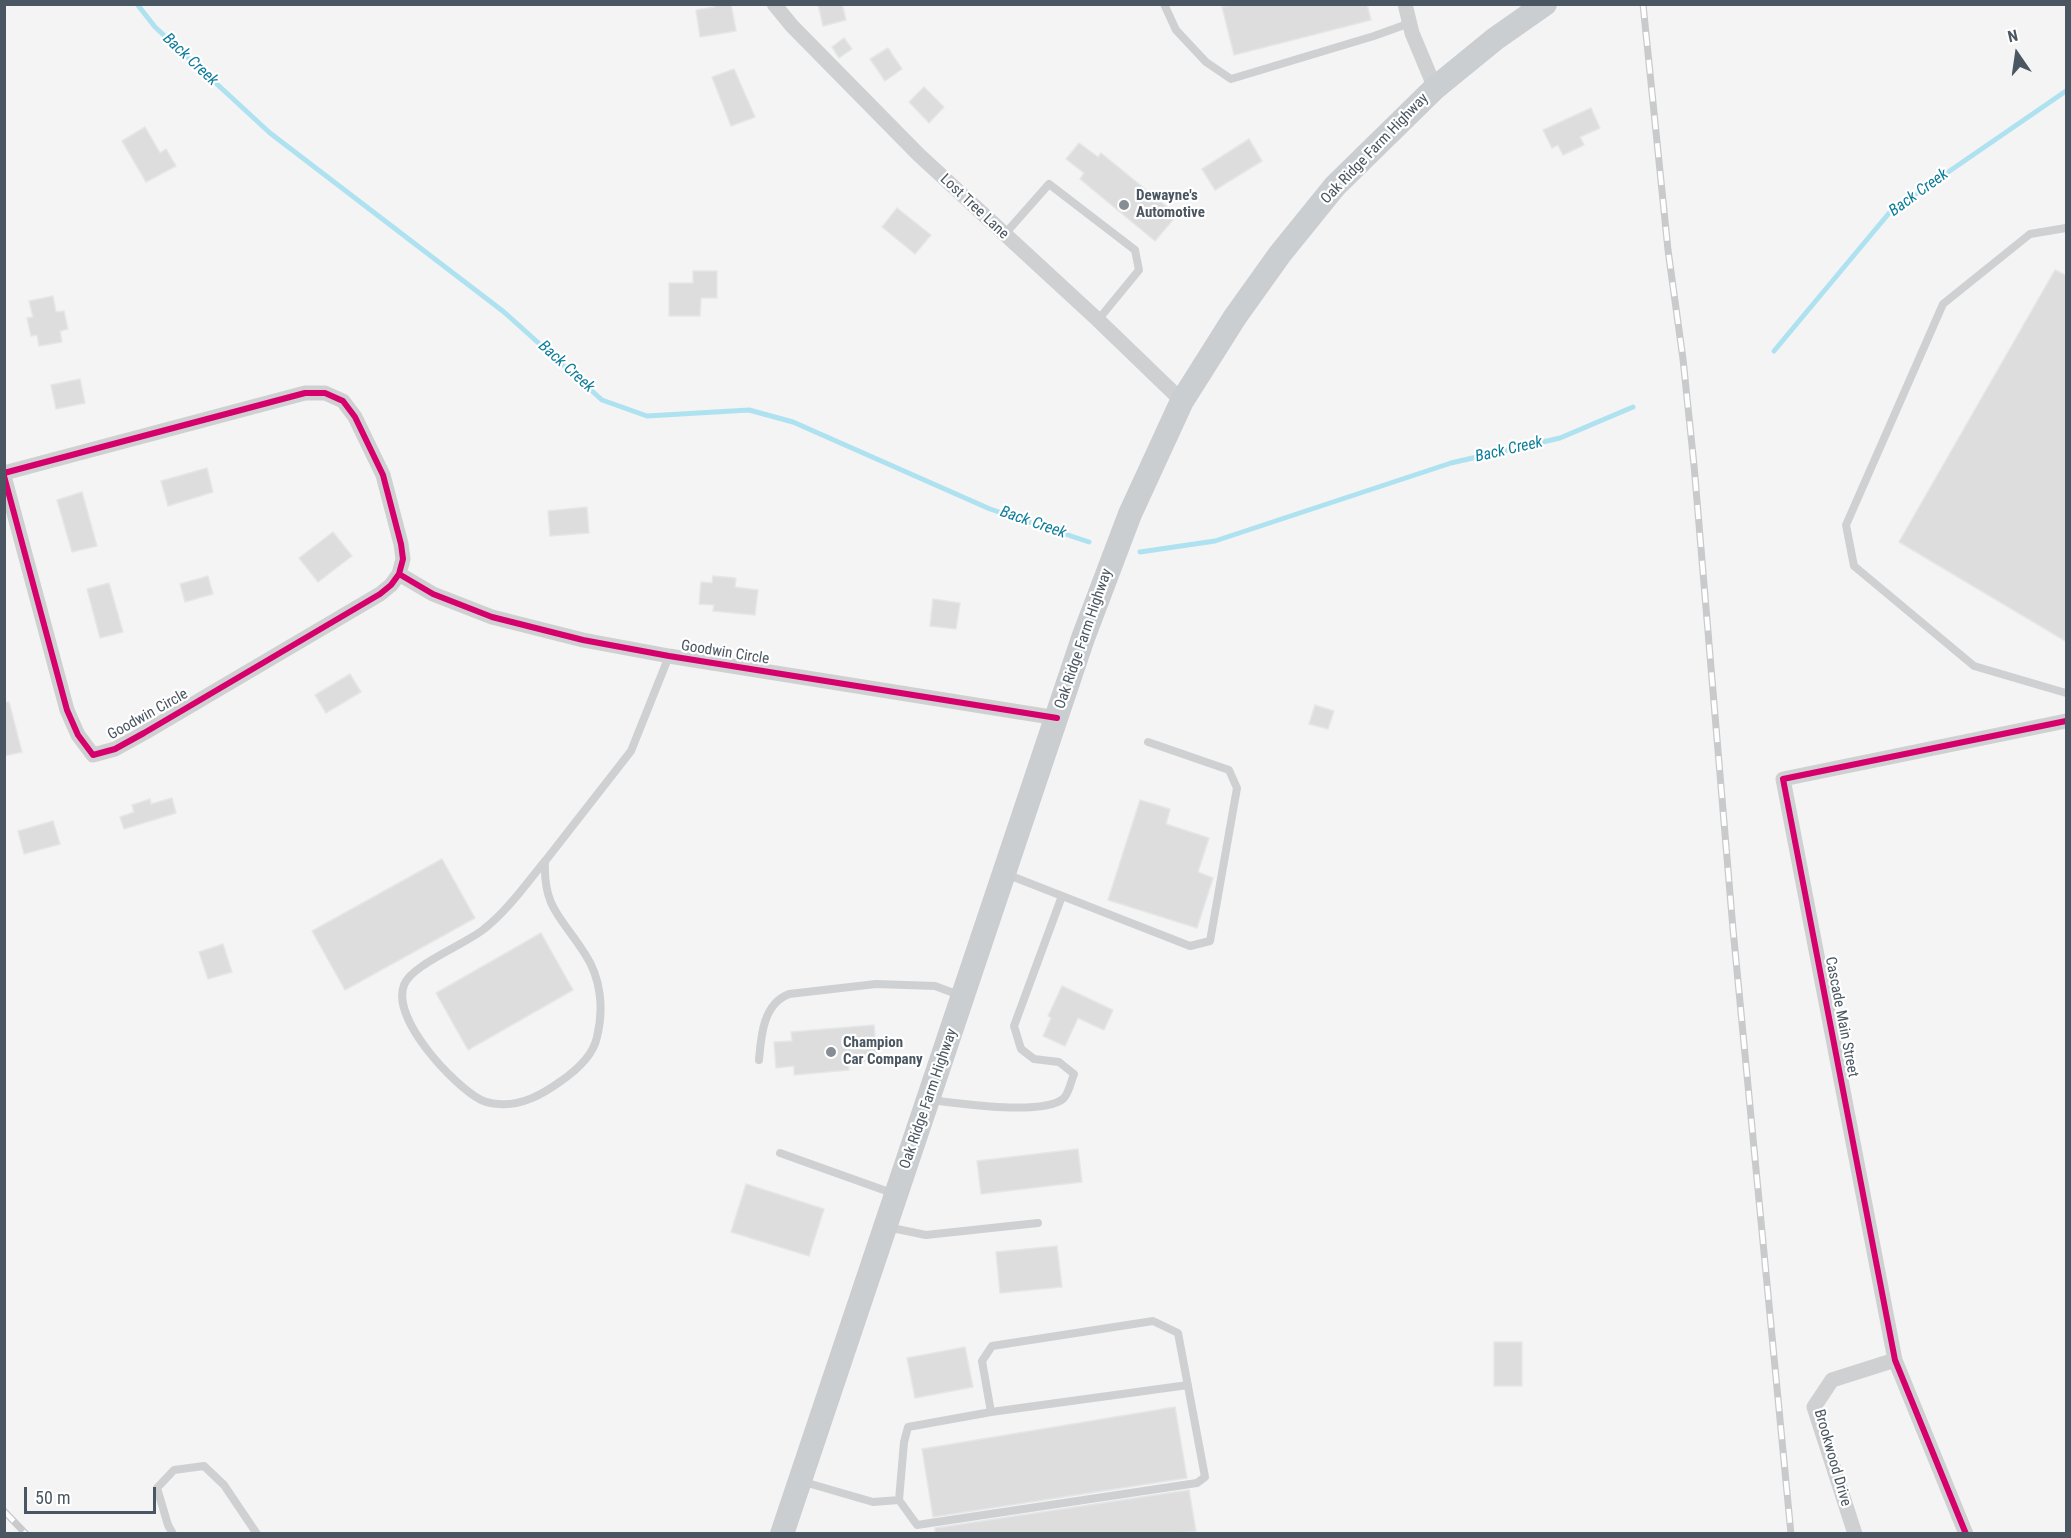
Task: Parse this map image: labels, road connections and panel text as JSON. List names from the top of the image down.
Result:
{
  "streets": {
    "main road": ["Oak Ridge Farm Highway"],
    "street": [
      "Lost Tree Lane",
      "Goodwin Circle",
      "Cascade Main Street",
      "Brookwood Drive"
    ]
  },
  "crossings": [
    ["Oak Ridge Farm Highway", "Lost Tree Lane"],
    ["Oak Ridge Farm Highway", "Goodwin Circle"],
    ["Cascade Main Street", "Brookwood Drive"]
  ],
  "water": ["Back Creek"],
  "places": ["Dewayne's Automotive", "Champion Car Company"],
  "scale_bar": "50 m",
  "north": "top"
}
